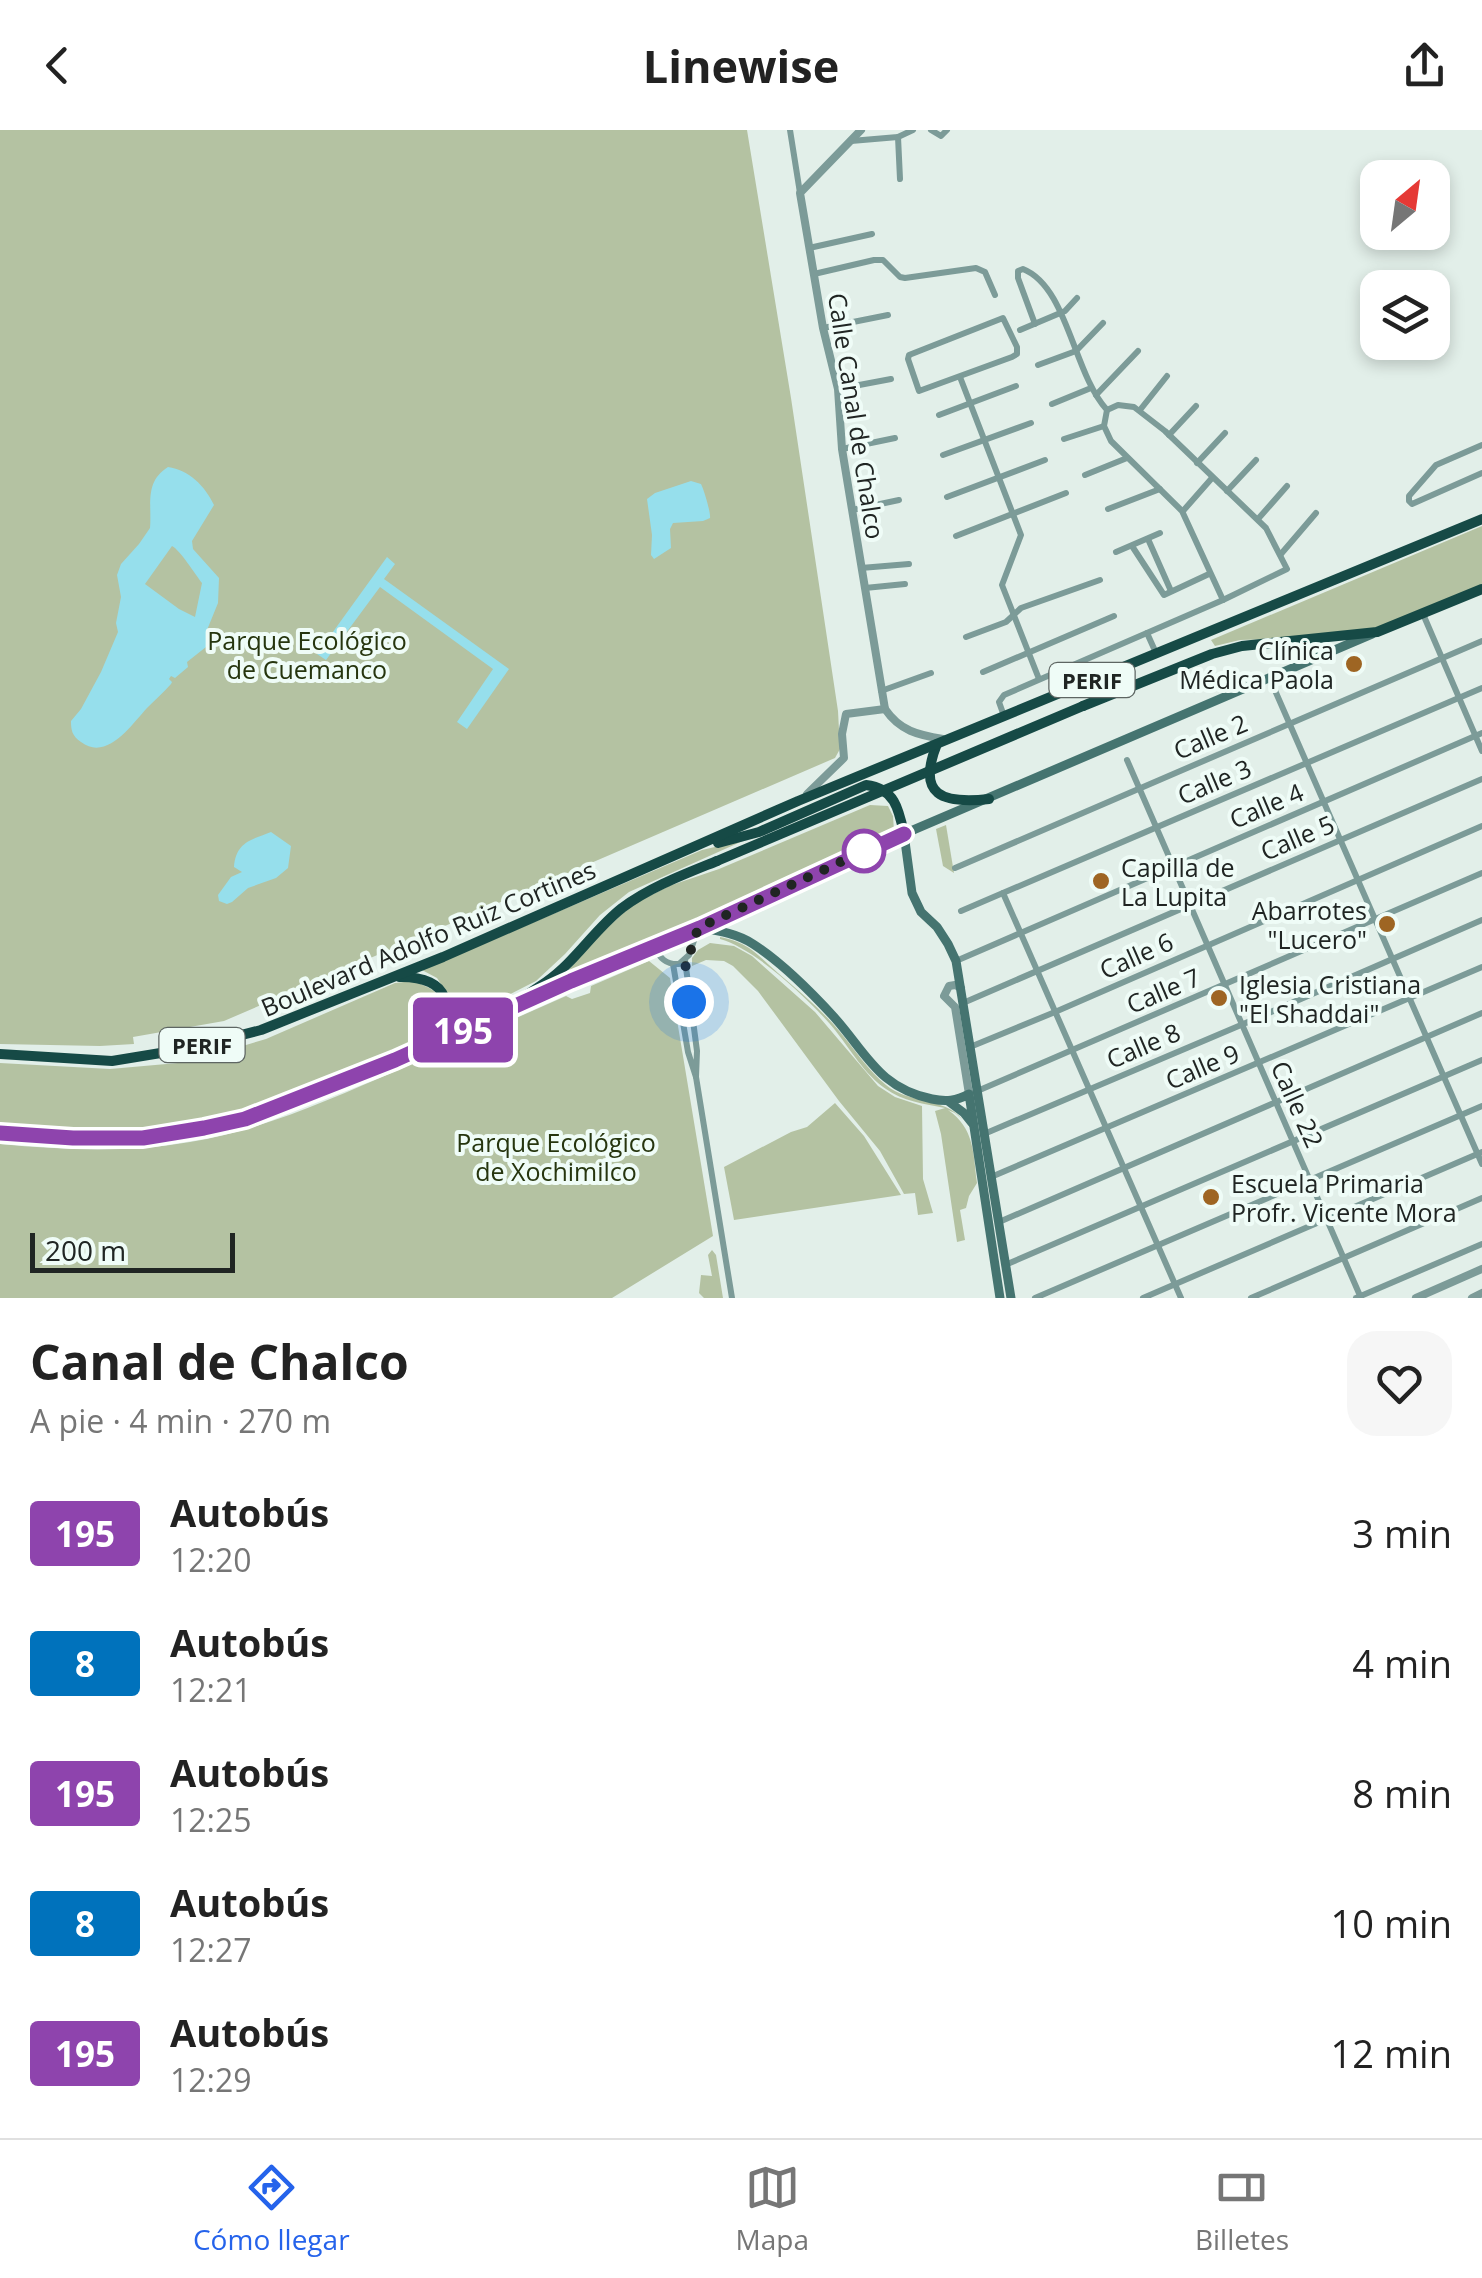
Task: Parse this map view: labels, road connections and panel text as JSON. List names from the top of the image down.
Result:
{
  "streets": {
    "highway": ["PERIF", "Boulevard Adolfo Ruiz Cortines"],
    "street": [
      "Calle Canal de Chalco",
      "Calle 2",
      "Calle 3",
      "Calle 4",
      "Calle 5",
      "Calle 6",
      "Calle 7",
      "Calle 8",
      "Calle 9",
      "Calle 22"
    ]
  },
  "crossings": [
    ["PERIF", "Boulevard Adolfo Ruiz Cortines"],
    ["Calle 2", "Calle 22"],
    ["Calle 3", "Calle 22"],
    ["Calle 4", "Calle 22"],
    ["Calle 5", "Calle 22"],
    ["Calle 6", "Calle 22"],
    ["Calle 7", "Calle 22"],
    ["Calle 8", "Calle 22"],
    ["Calle 9", "Calle 22"]
  ],
  "parks": ["Parque Ecológico de Cuemanco", "Parque Ecológico de Xochimilco"],
  "places": [
    "Clínica Médica Paola",
    "Capilla de La Lupita",
    "Abarrotes \"Lucero\"",
    "Iglesia Cristiana \"El Shaddai\"",
    "Escuela Primaria Profr. Vicente Mora"
  ],
  "lines": ["bus line 195"],
  "scale_bar": "200 m",
  "north": "top right",
  "page": {
    "header": "Linewise",
    "on_map": "195",
    "scale": "200 m",
    "heading": ["Canal de Chalco", "A pie · 4 min · 270 m"],
    "list": [
      {
        "mark": "195",
        "name": "Autobús",
        "note": "12:20",
        "value": "3 min"
      },
      {
        "mark": "8",
        "name": "Autobús",
        "note": "12:21",
        "value": "4 min"
      },
      {
        "mark": "195",
        "name": "Autobús",
        "note": "12:25",
        "value": "8 min"
      },
      {
        "mark": "8",
        "name": "Autobús",
        "note": "12:27",
        "value": "10 min"
      },
      {
        "mark": "195",
        "name": "Autobús",
        "note": "12:29",
        "value": "12 min"
      }
    ],
    "tabs": ["Cómo llegar", "Mapa", "Billetes"]
  }
}
